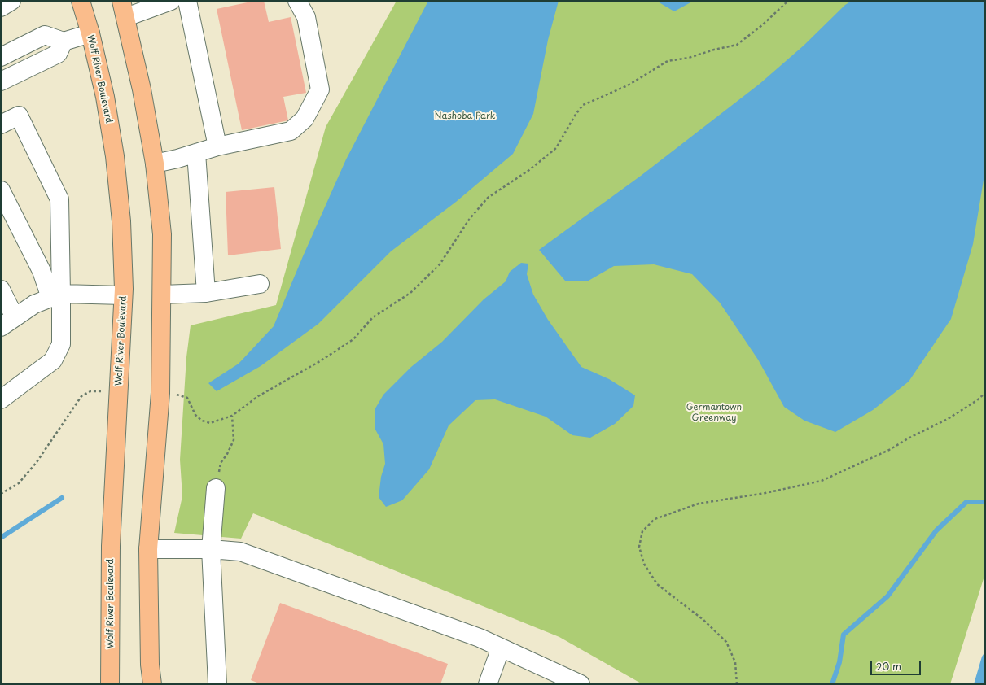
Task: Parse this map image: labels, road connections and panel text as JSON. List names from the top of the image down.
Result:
{
  "streets": {
    "main road": ["Wolf River Boulevard"]
  },
  "parks": ["Nashoba Park", "Germantown Greenway"],
  "scale_bar": "20 m"
}
